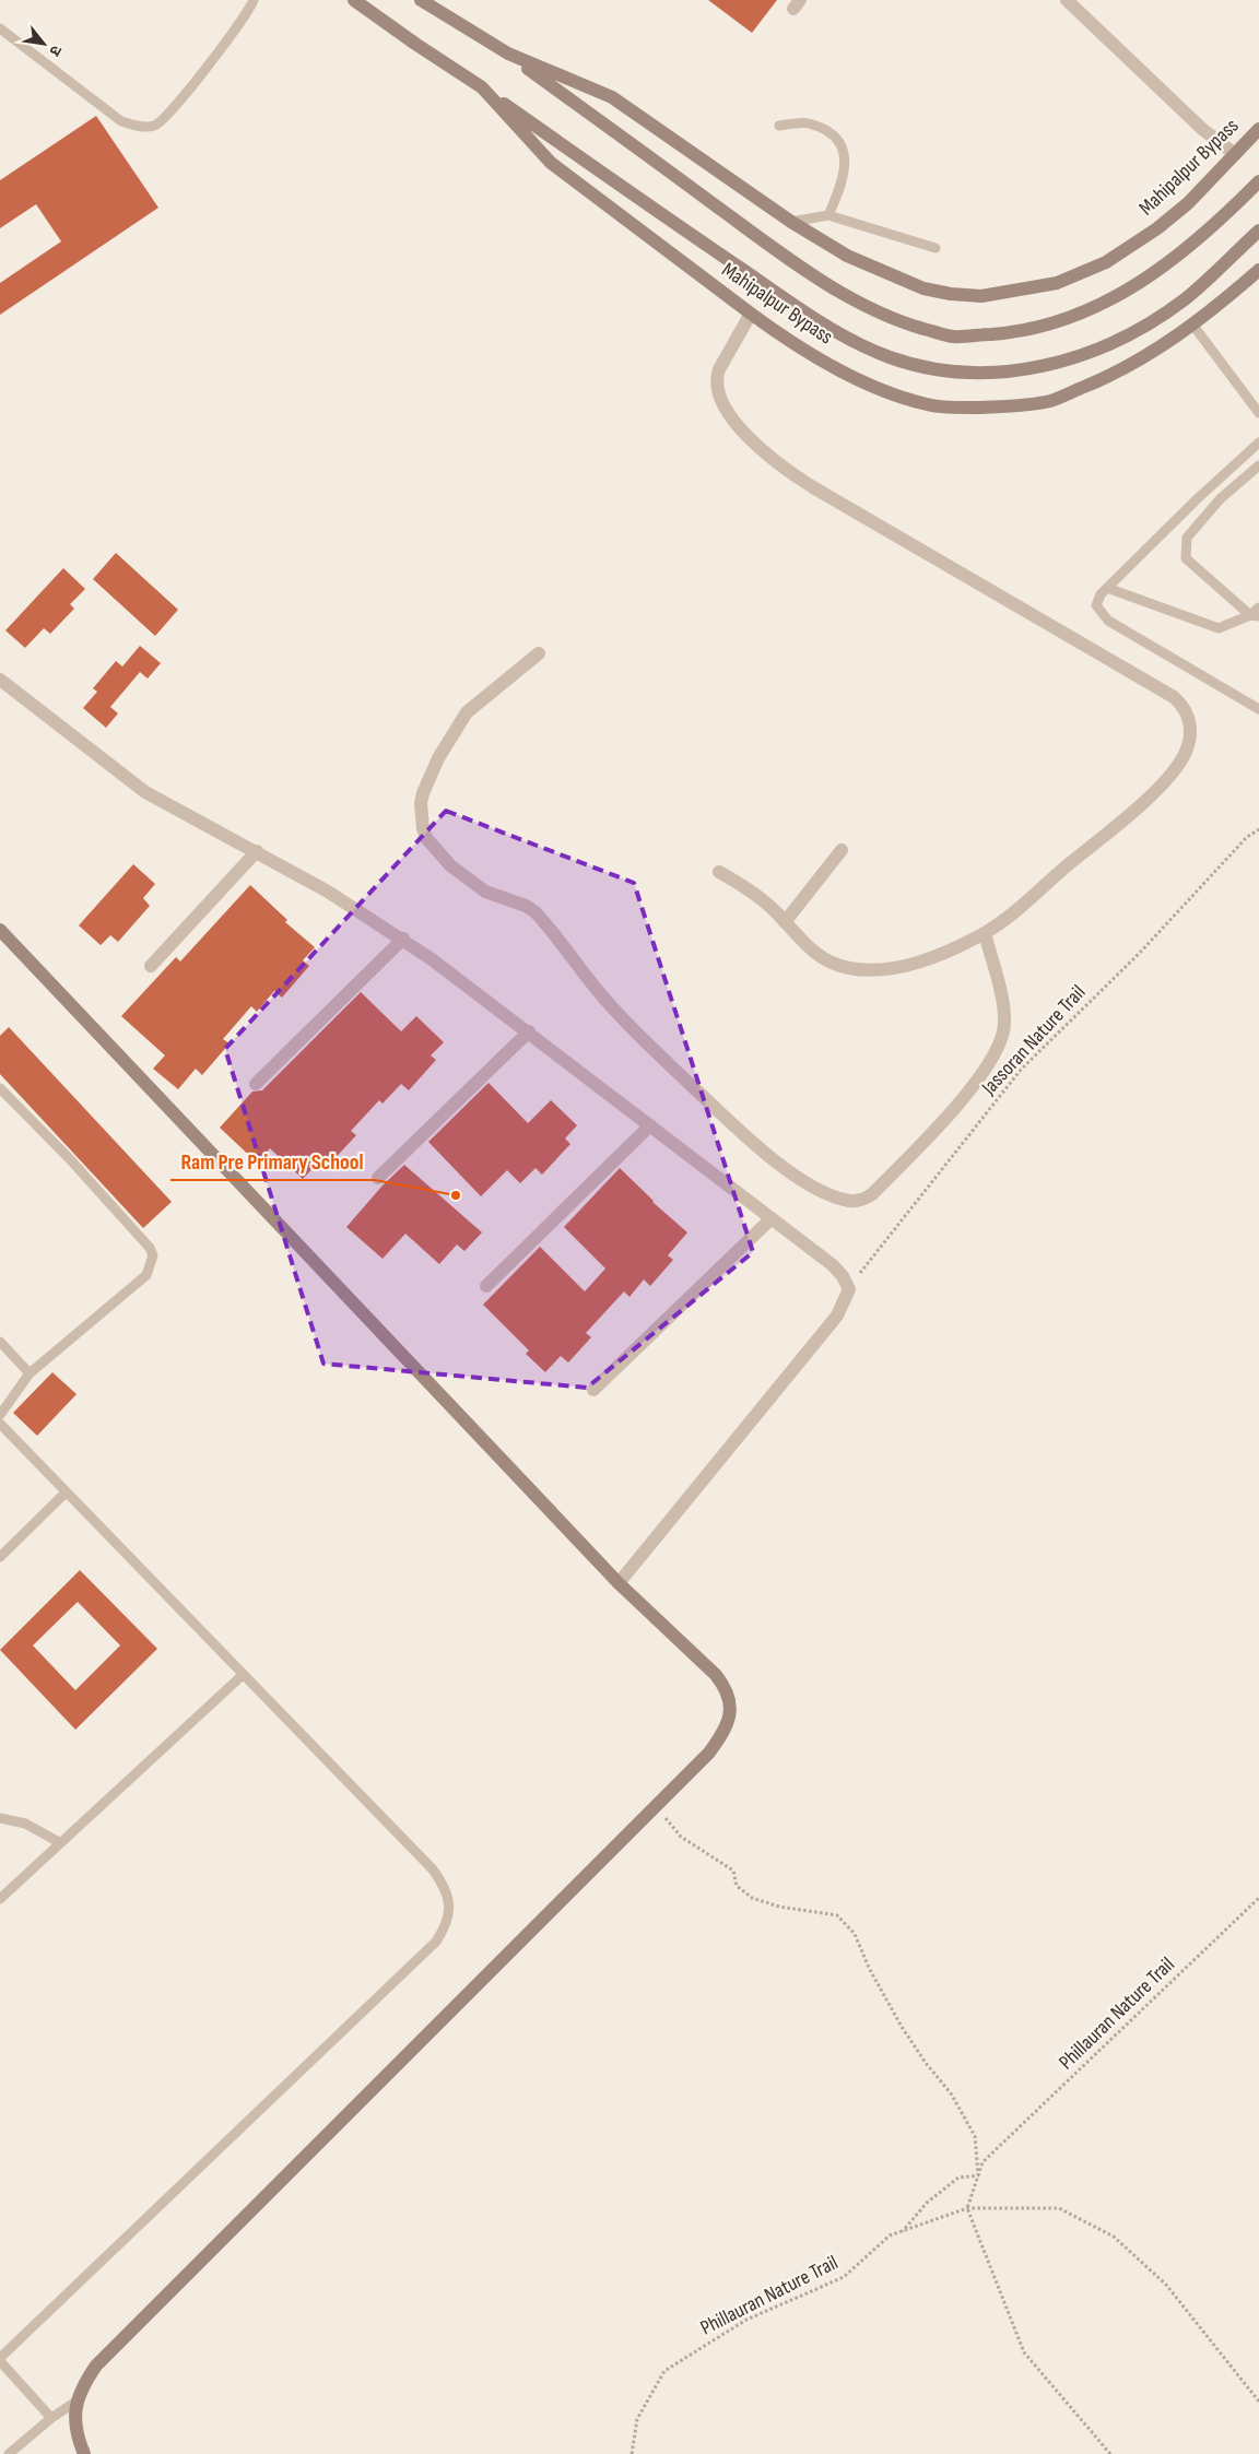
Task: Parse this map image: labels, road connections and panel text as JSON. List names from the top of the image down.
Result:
{
  "streets": {
    "street": ["Mahipalpur Bypass"],
    "path": ["Jassoran Nature Trail", "Phillauran Nature Trail"]
  },
  "places": ["Ram Pre Primary School"],
  "north": "bottom right"
}
